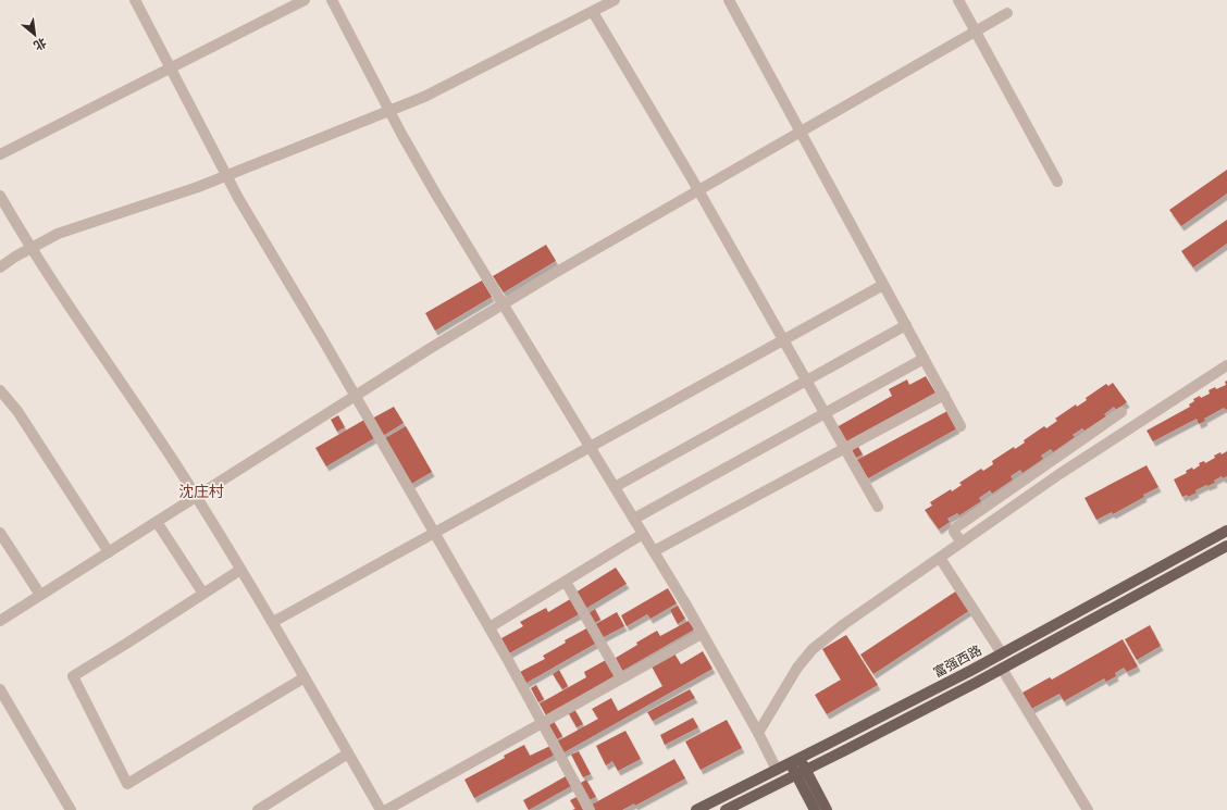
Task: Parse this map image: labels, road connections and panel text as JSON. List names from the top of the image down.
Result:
{
  "streets": {
    "main road": ["富强西路"]
  },
  "districts": ["沈庄村"],
  "north": "bottom right"
}
